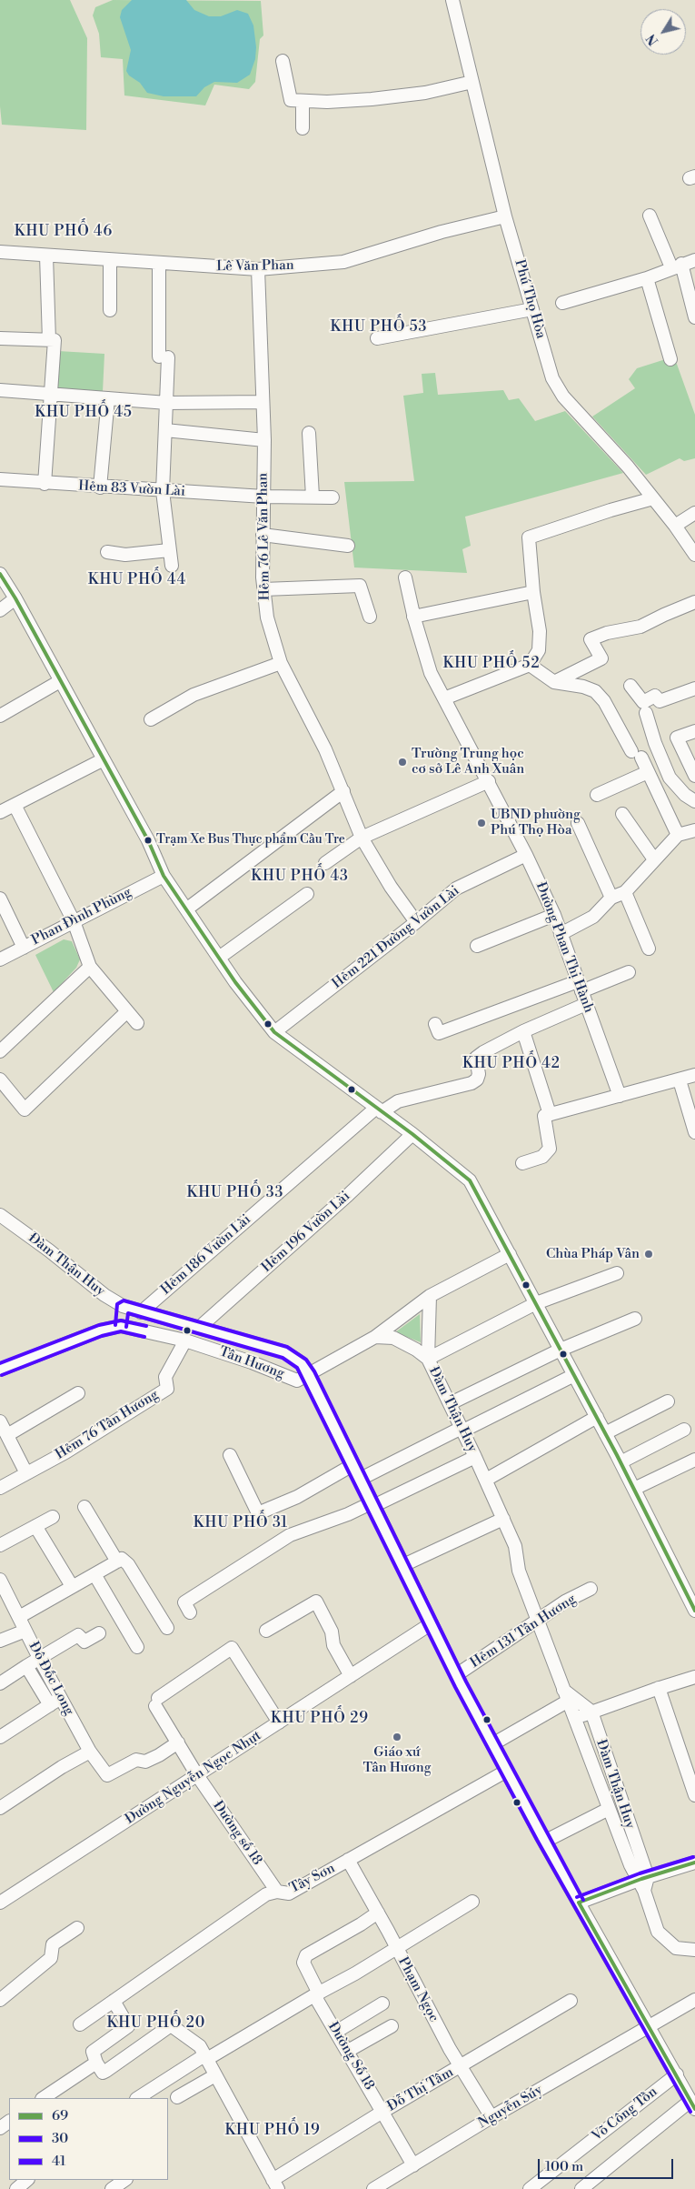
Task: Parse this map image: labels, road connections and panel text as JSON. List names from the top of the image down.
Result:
{
  "streets": {
    "street": [
      "Lê Văn Phan",
      "Phú Thọ Hòa",
      "Hẻm 83 Vườn Lài",
      "Hẻm 76 Lê Văn Phan",
      "Phan Đình Phùng",
      "Hẻm 221 Đường Vườn Lài",
      "Đường Phan Thị Hành",
      "Hẻm 196 Vườn Lài",
      "Hẻm 186 Vườn Lài",
      "Đàm Thận Huy",
      "Tân Hương",
      "Hẻm 76 Tân Hương",
      "Hẻm 131 Tân Hương",
      "Đô Đốc Long",
      "Đường Nguyễn Ngọc Nhựt",
      "Đường số 18",
      "Tây Sơn",
      "Phạm Ngọc",
      "Đường Số 18",
      "Đỗ Thị Tâm",
      "Nguyễn Súy",
      "Võ Công Tồn"
    ]
  },
  "crossings": [
    ["Lê Văn Phan", "Phú Thọ Hòa"],
    ["Lê Văn Phan", "Hẻm 76 Lê Văn Phan"],
    ["Hẻm 83 Vườn Lài", "Hẻm 76 Lê Văn Phan"],
    ["Hẻm 76 Lê Văn Phan", "Hẻm 221 Đường Vườn Lài"],
    ["Hẻm 221 Đường Vườn Lài", "Đường Phan Thị Hành"],
    ["Hẻm 196 Vườn Lài", "Đàm Thận Huy"],
    ["Hẻm 186 Vườn Lài", "Đàm Thận Huy"],
    ["Đàm Thận Huy", "Tân Hương"],
    ["Đàm Thận Huy", "Hẻm 131 Tân Hương"],
    ["Tân Hương", "Hẻm 76 Tân Hương"],
    ["Đô Đốc Long", "Đường số 18"],
    ["Đường Nguyễn Ngọc Nhựt", "Đường số 18"],
    ["Đường số 18", "Tây Sơn"],
    ["Tây Sơn", "Phạm Ngọc"],
    ["Phạm Ngọc", "Đường Số 18"],
    ["Phạm Ngọc", "Đỗ Thị Tâm"],
    ["Phạm Ngọc", "Nguyễn Súy"],
    ["Đường Số 18", "Đỗ Thị Tâm"],
    ["Đường Số 18", "Nguyễn Súy"]
  ],
  "districts": [
    "KHU PHỐ 46",
    "KHU PHỐ 53",
    "KHU PHỐ 45",
    "KHU PHỐ 44",
    "KHU PHỐ 52",
    "KHU PHỐ 43",
    "KHU PHỐ 42",
    "KHU PHỐ 33",
    "KHU PHỐ 31",
    "KHU PHỐ 29",
    "KHU PHỐ 20",
    "KHU PHỐ 19"
  ],
  "places": [
    "Trường Trung học cơ sở Lê Anh Xuân",
    "UBND phường Phú Thọ Hòa",
    "Trạm Xe Bus Thực phẩm Cầu Tre",
    "Chùa Pháp Vân",
    "Giáo xứ Tân Hương"
  ],
  "lines": ["transit line 69", "transit line 41", "transit line 30"],
  "legend": ["69", "30", "41"],
  "scale_bar": "100 m",
  "north": "bottom left"
}
